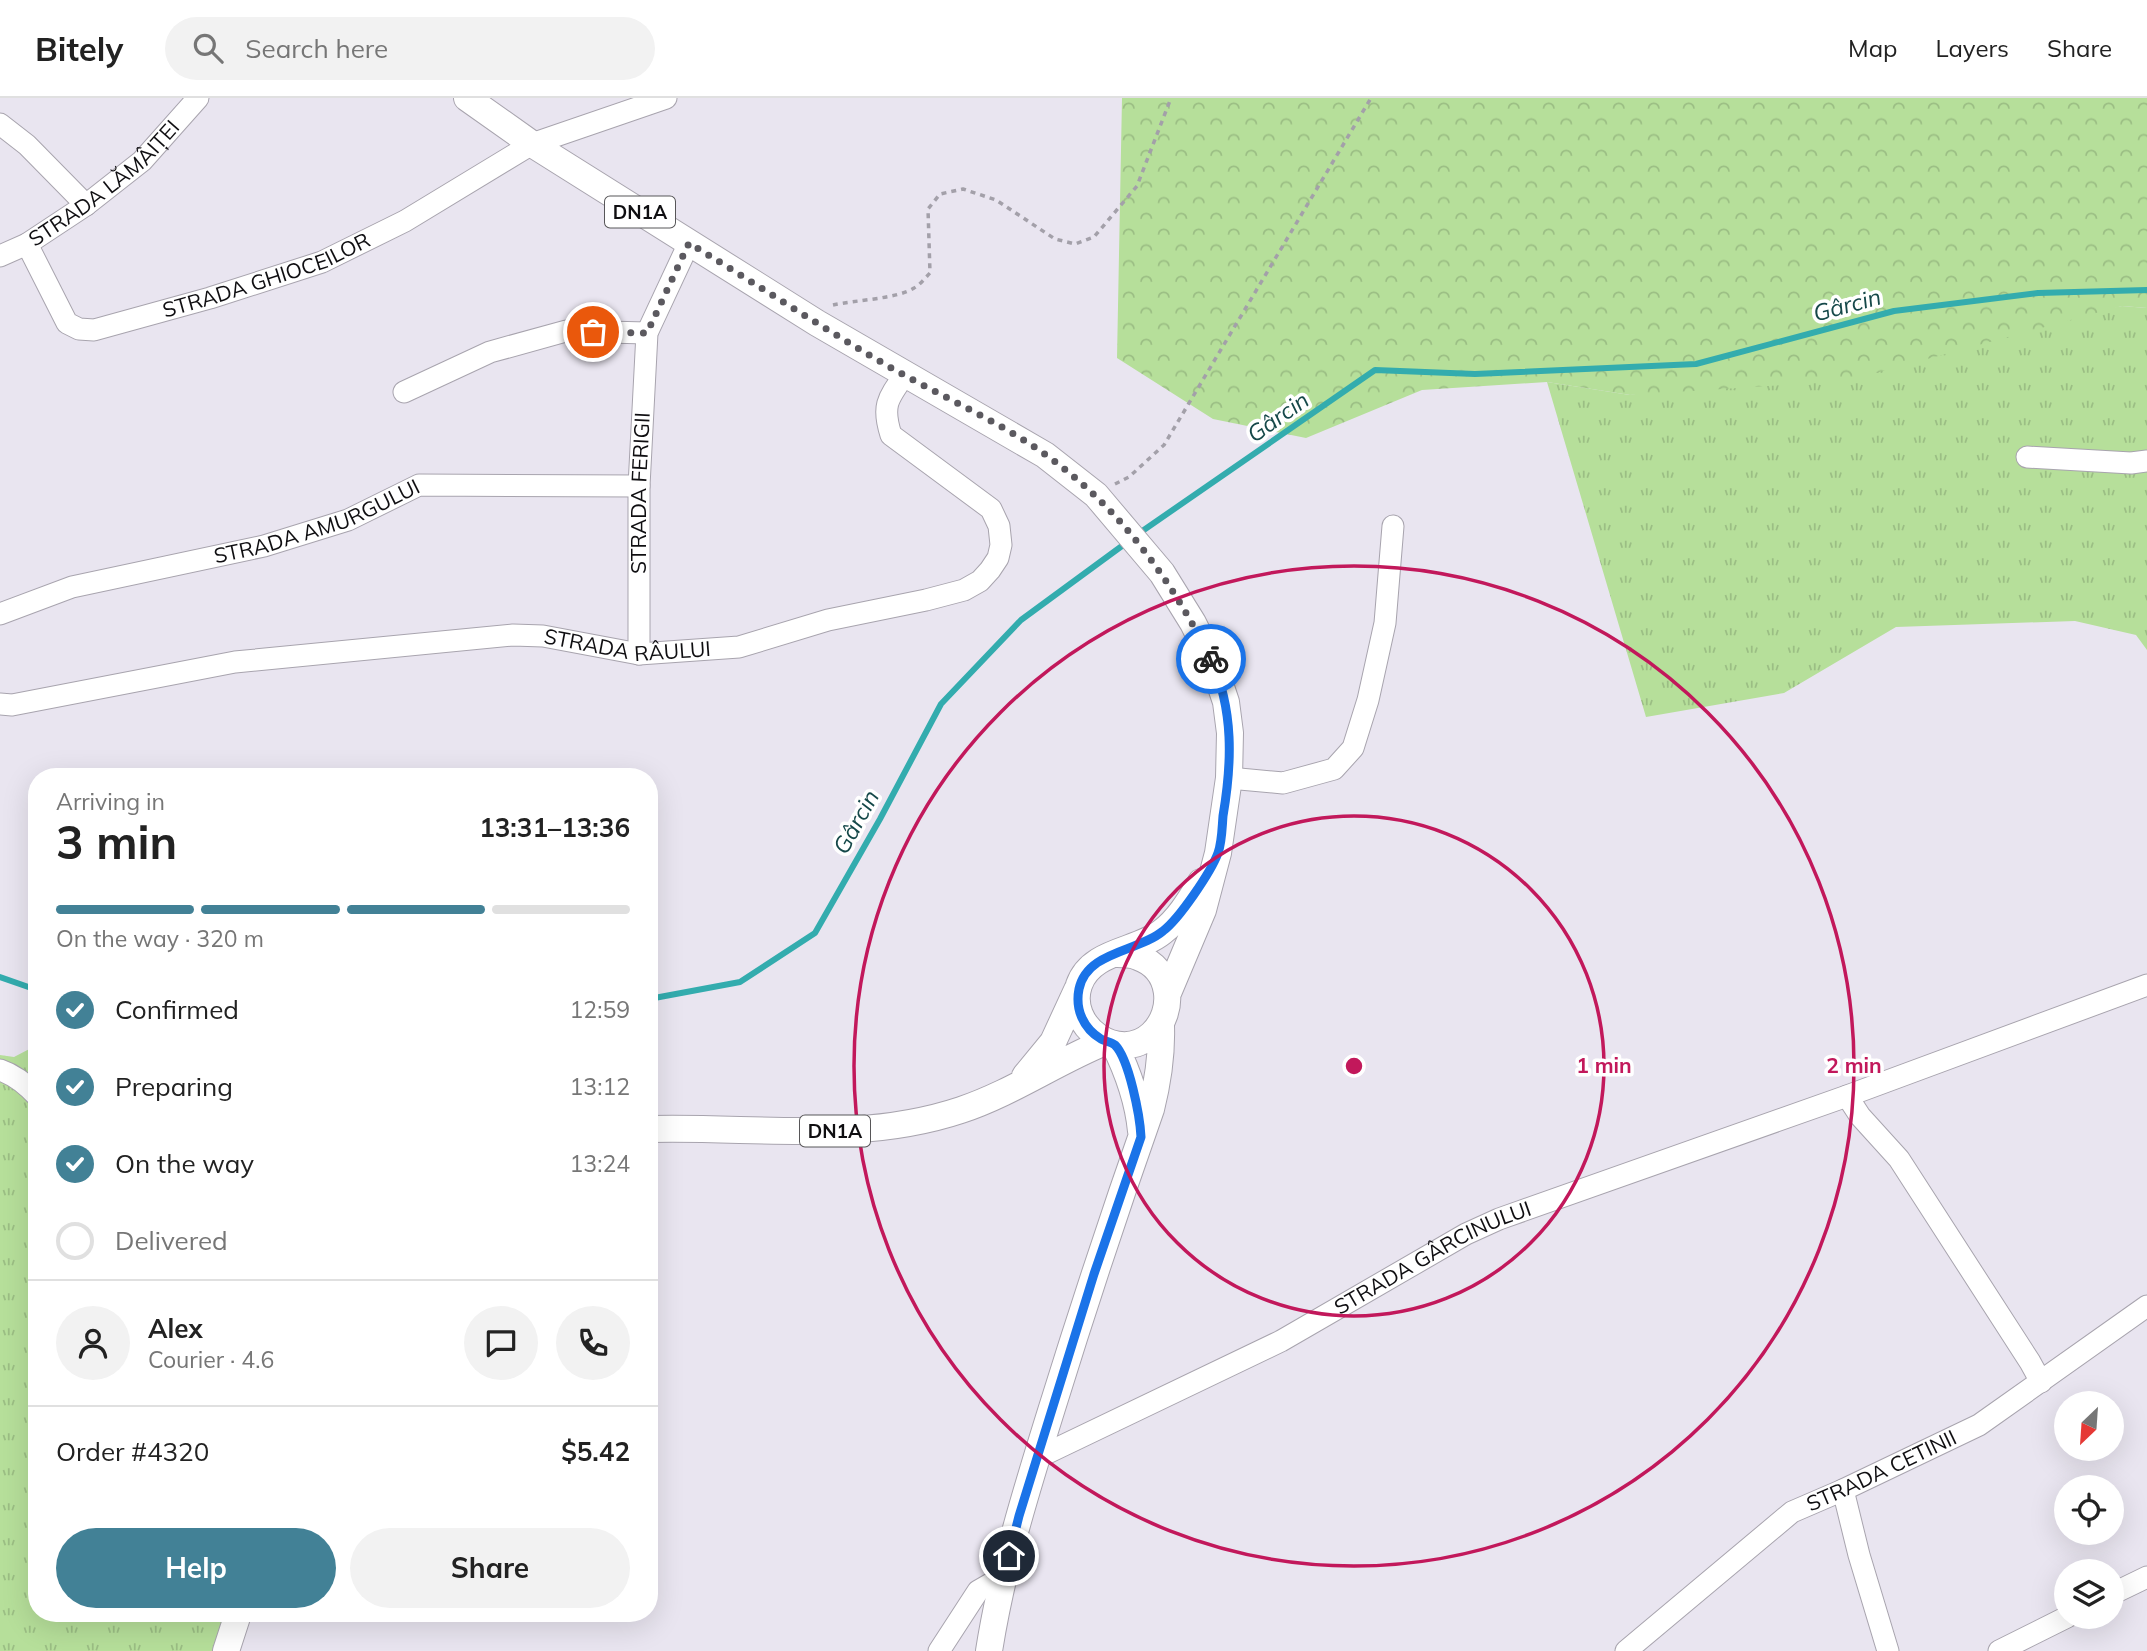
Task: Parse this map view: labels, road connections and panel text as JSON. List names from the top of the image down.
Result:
{
  "streets": {
    "main road": ["DN1A"],
    "street": [
      "STRADA LĂMÂIȚEI",
      "STRADA GHIOCEILOR",
      "STRADA FERIGII",
      "STRADA AMURGULUI",
      "STRADA RÂULUI",
      "STRADA GÂRCINULUI",
      "STRADA CETINII"
    ]
  },
  "crossings": [
    ["STRADA LĂMÂIȚEI", "STRADA GHIOCEILOR"],
    ["DN1A", "STRADA GHIOCEILOR"],
    ["DN1A", "STRADA FERIGII"],
    ["DN1A", "STRADA RÂULUI"],
    ["STRADA FERIGII", "STRADA AMURGULUI"],
    ["STRADA FERIGII", "STRADA RÂULUI"]
  ],
  "water": ["Gârcin"],
  "north": "bottom left",
  "page": {
    "header": "Bitely",
    "search": "Search here",
    "nav": ["Map", "Layers", "Share"],
    "heading": ["3 min", "Arriving in", "13:31–13:36"],
    "panel": [
      "Alex",
      "Courier · 4.6",
      "Order #4320",
      "$5.42"
    ],
    "bar": "On the way · 320 m",
    "list": [
      ["Confirmed", "12:59"],
      ["Preparing", "13:12"],
      ["On the way", "13:24"],
      "Delivered"
    ],
    "buttons": ["Help", "Share"]
  },
  "rings": ["1 min", "2 min"]
}
